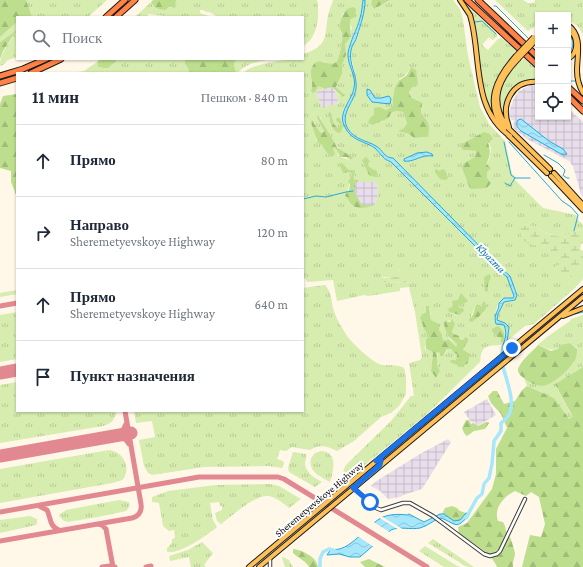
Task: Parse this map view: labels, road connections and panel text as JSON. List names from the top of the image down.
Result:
{
  "streets": {
    "main road": ["Sheremetyevskoye Highway"]
  },
  "water": ["Klyazma"],
  "page": {
    "map_buttons": ["+", "−"],
    "search": "Поиск",
    "heading": ["11 мин", "Пешком · 840 m"],
    "list": [
      ["Прямо", "80 m"],
      ["Направо", "Sheremetyevskoye Highway", "120 m"],
      ["Прямо", "Sheremetyevskoye Highway", "640 m"],
      "Пункт назначения"
    ]
  }
}
